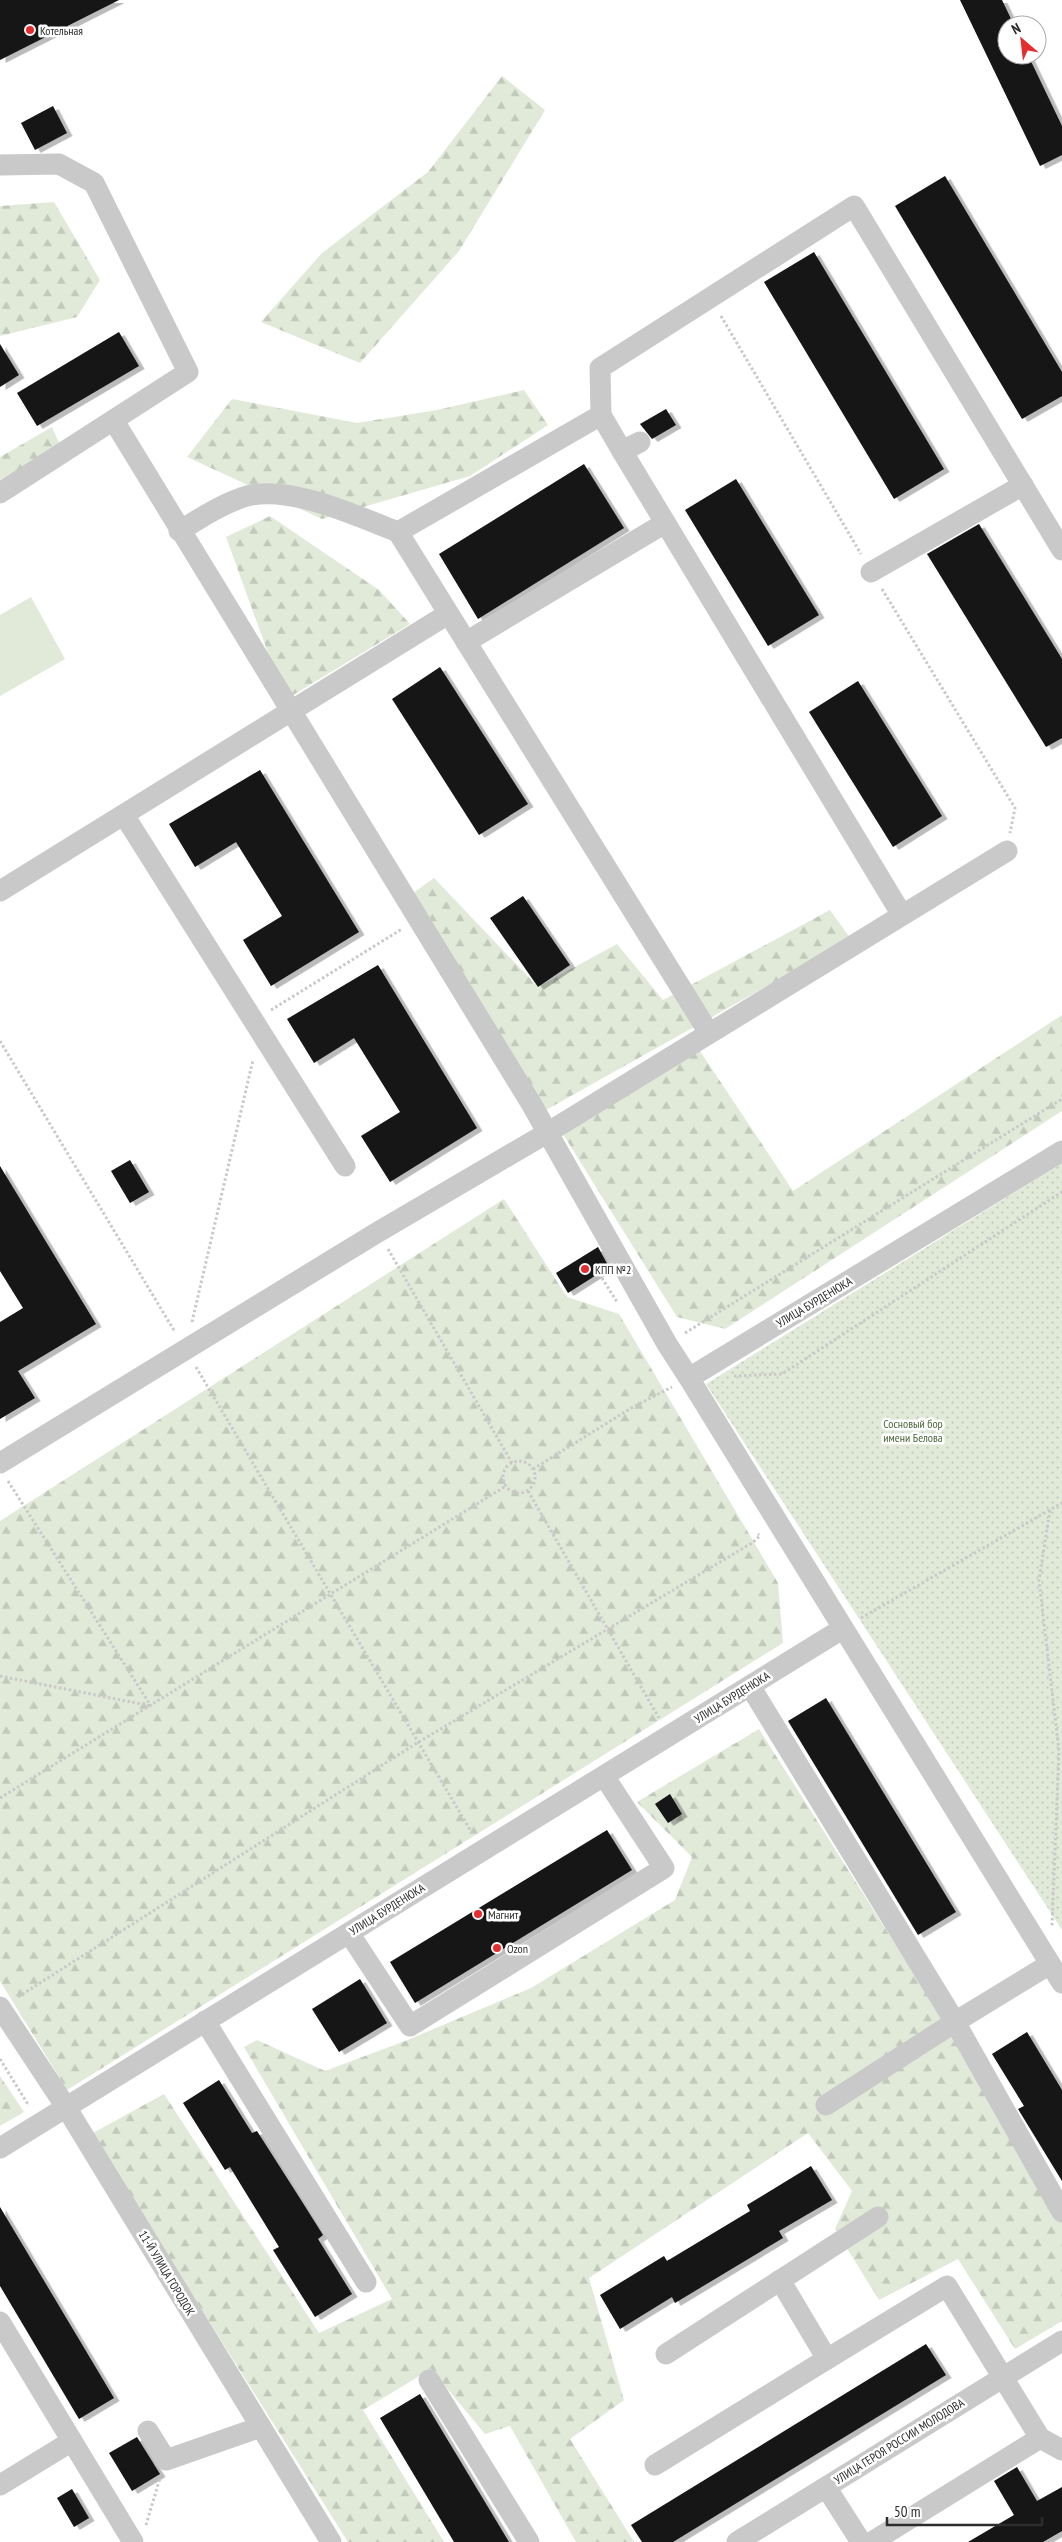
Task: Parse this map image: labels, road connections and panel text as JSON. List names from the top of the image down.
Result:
{
  "streets": {
    "street": ["УЛИЦА БУРДЕНЮКА", "11-Й УЛИЦА ГОРОДОК", "УЛИЦА ГЕРОЯ РОССИИ МОЛОДОВА"]
  },
  "crossings": [
    ["УЛИЦА БУРДЕНЮКА", "11-Й УЛИЦА ГОРОДОК"]
  ],
  "parks": ["Сосновый бор имени Белова"],
  "places": [
    "Котельная",
    "КПП №2",
    "Магнит",
    "Ozon"
  ],
  "scale_bar": "50 m",
  "north": "top left"
}
